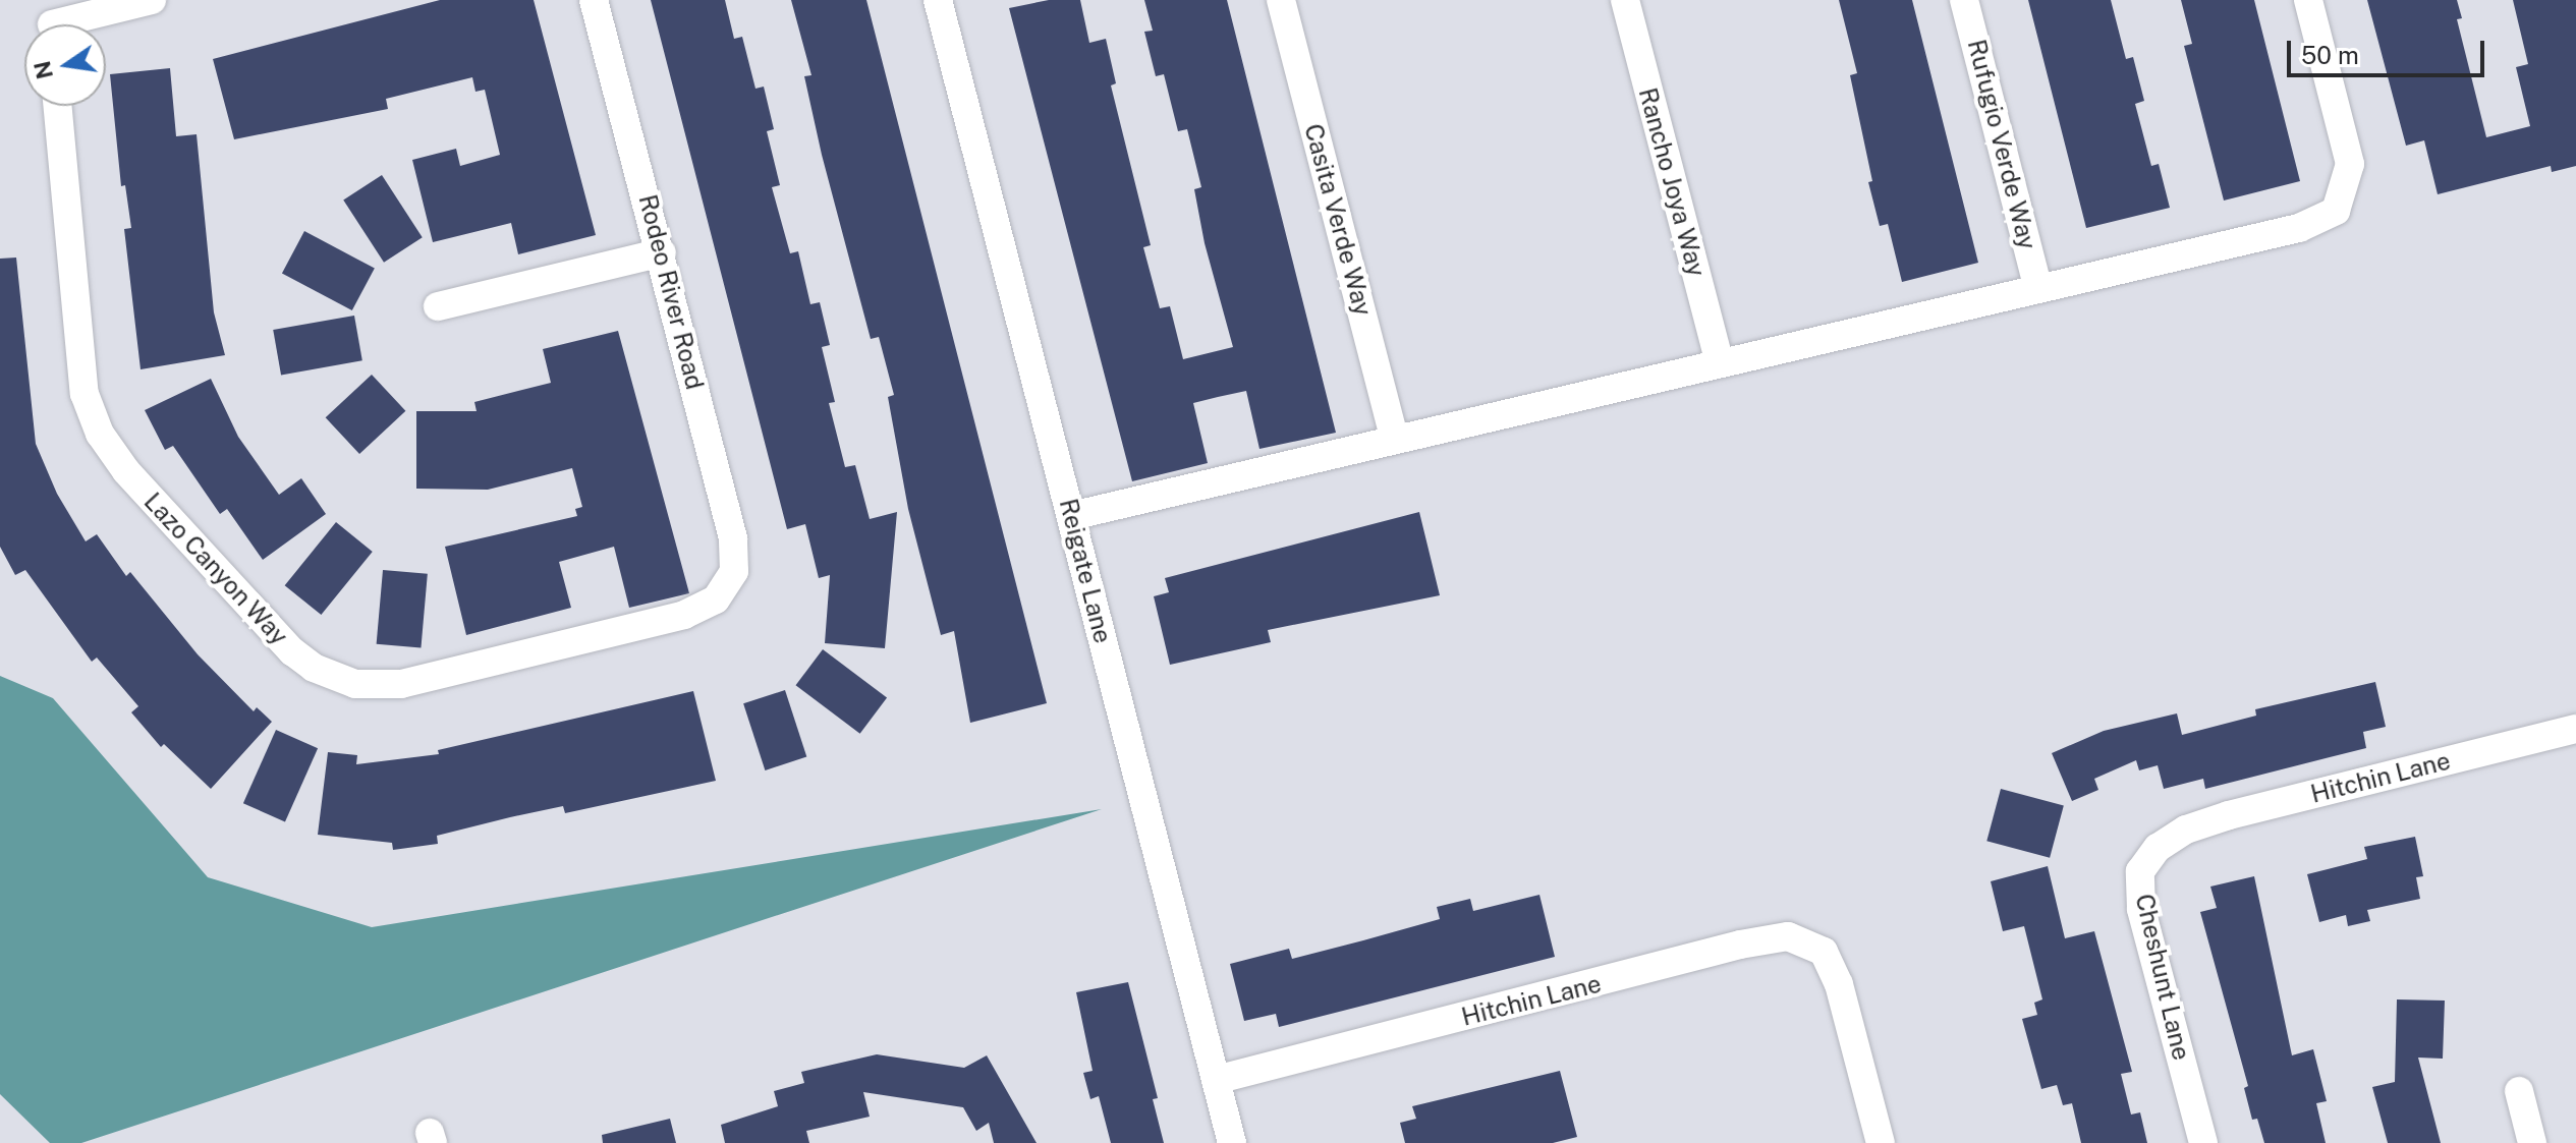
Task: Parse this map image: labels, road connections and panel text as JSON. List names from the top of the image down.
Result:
{
  "streets": {
    "street": [
      "Rufugio Verde Way",
      "Rancho Joya Way",
      "Casita Verde Way",
      "Rodeo River Road",
      "Lazo Canyon Way",
      "Reigate Lane",
      "Hitchin Lane",
      "Cheshunt Lane"
    ]
  },
  "crossings": [
    ["Rodeo River Road", "Lazo Canyon Way"],
    ["Reigate Lane", "Hitchin Lane"],
    ["Hitchin Lane", "Cheshunt Lane"]
  ],
  "scale_bar": "50 m",
  "north": "left"
}
